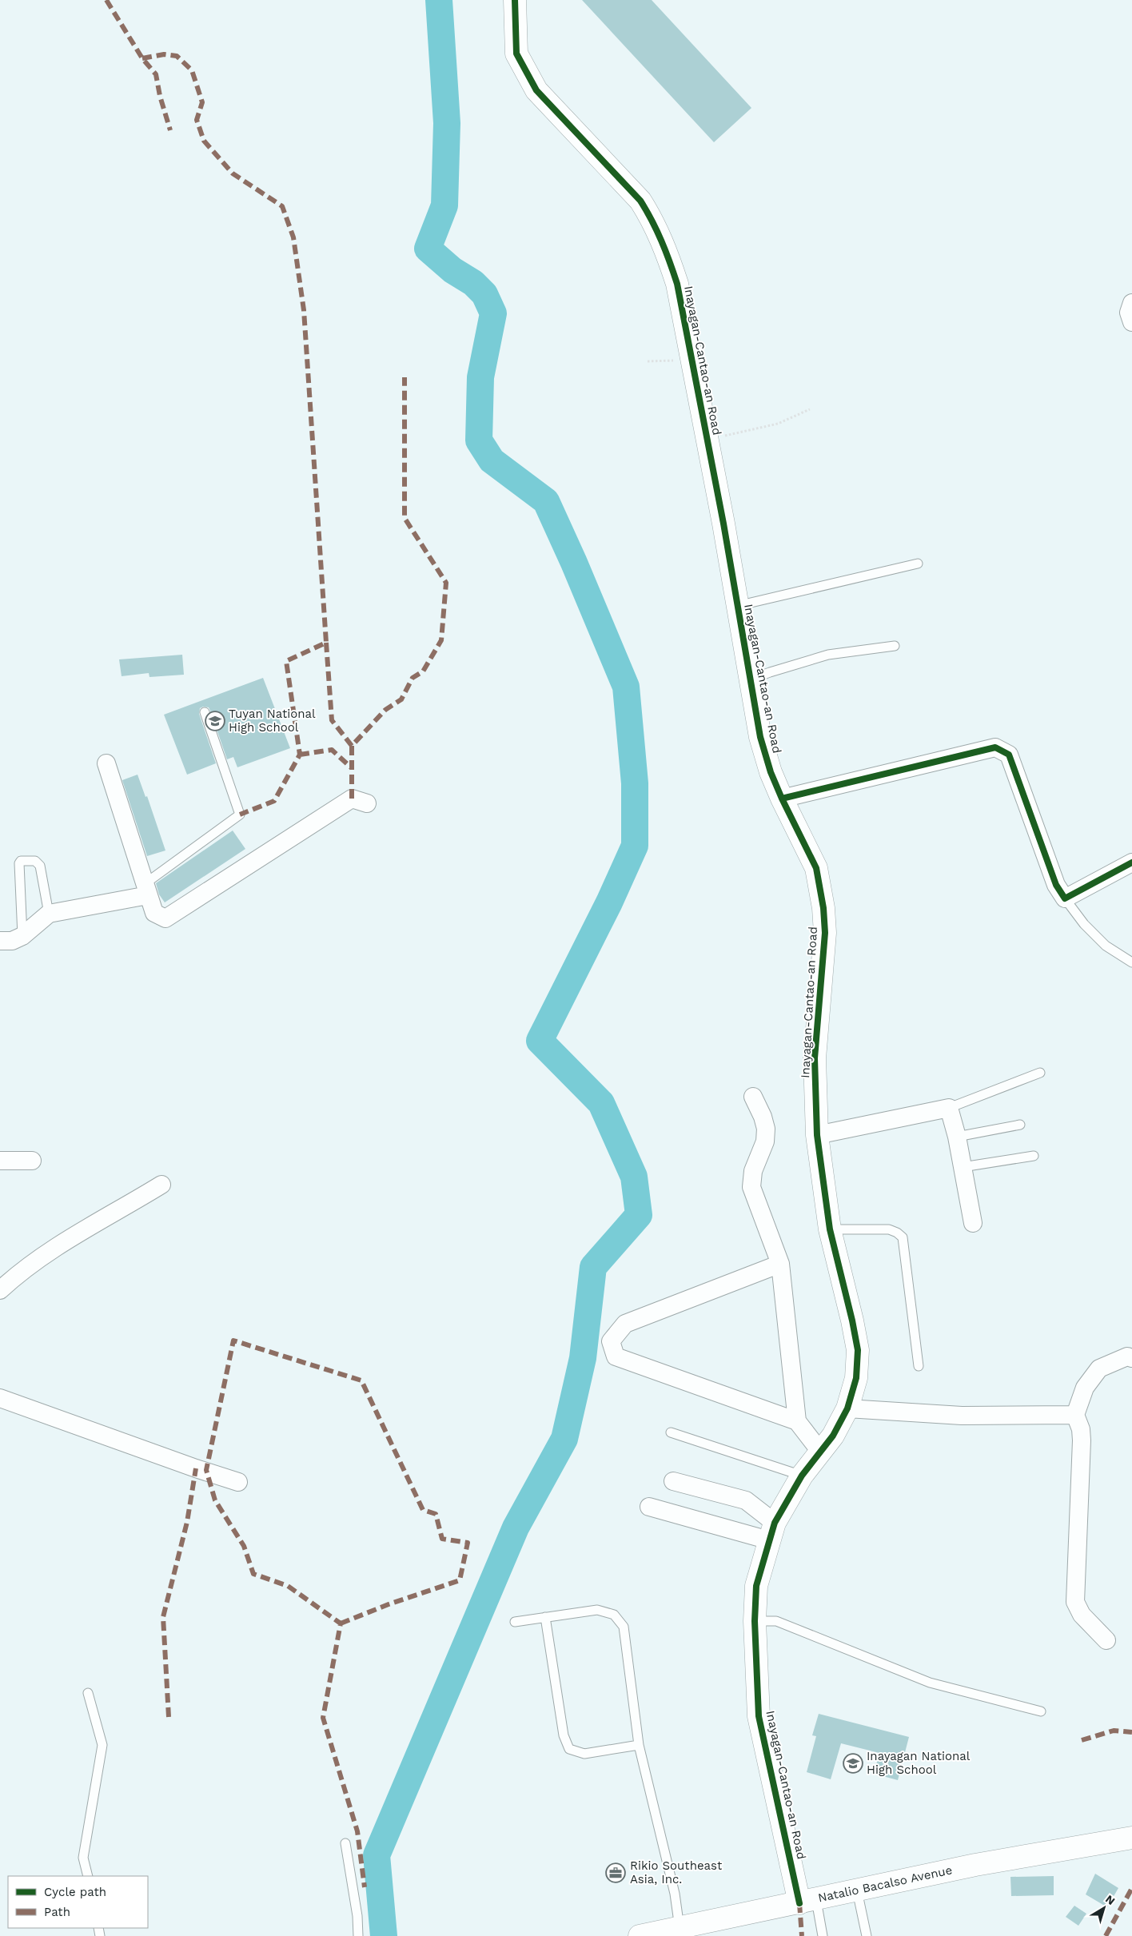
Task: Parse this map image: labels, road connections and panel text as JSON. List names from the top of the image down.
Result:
{
  "streets": {
    "main road": ["Inayagan-Cantao-an Road", "Natalio Bacalso Avenue"]
  },
  "crossings": [
    ["Inayagan-Cantao-an Road", "Natalio Bacalso Avenue"]
  ],
  "places": {
    "school or university": ["Tuyan National High School", "Inayagan National High School"],
    "office": ["Rikio Southeast Asia, Inc."]
  },
  "legend": ["Cycle path", "Path"],
  "north": "top right"
}
